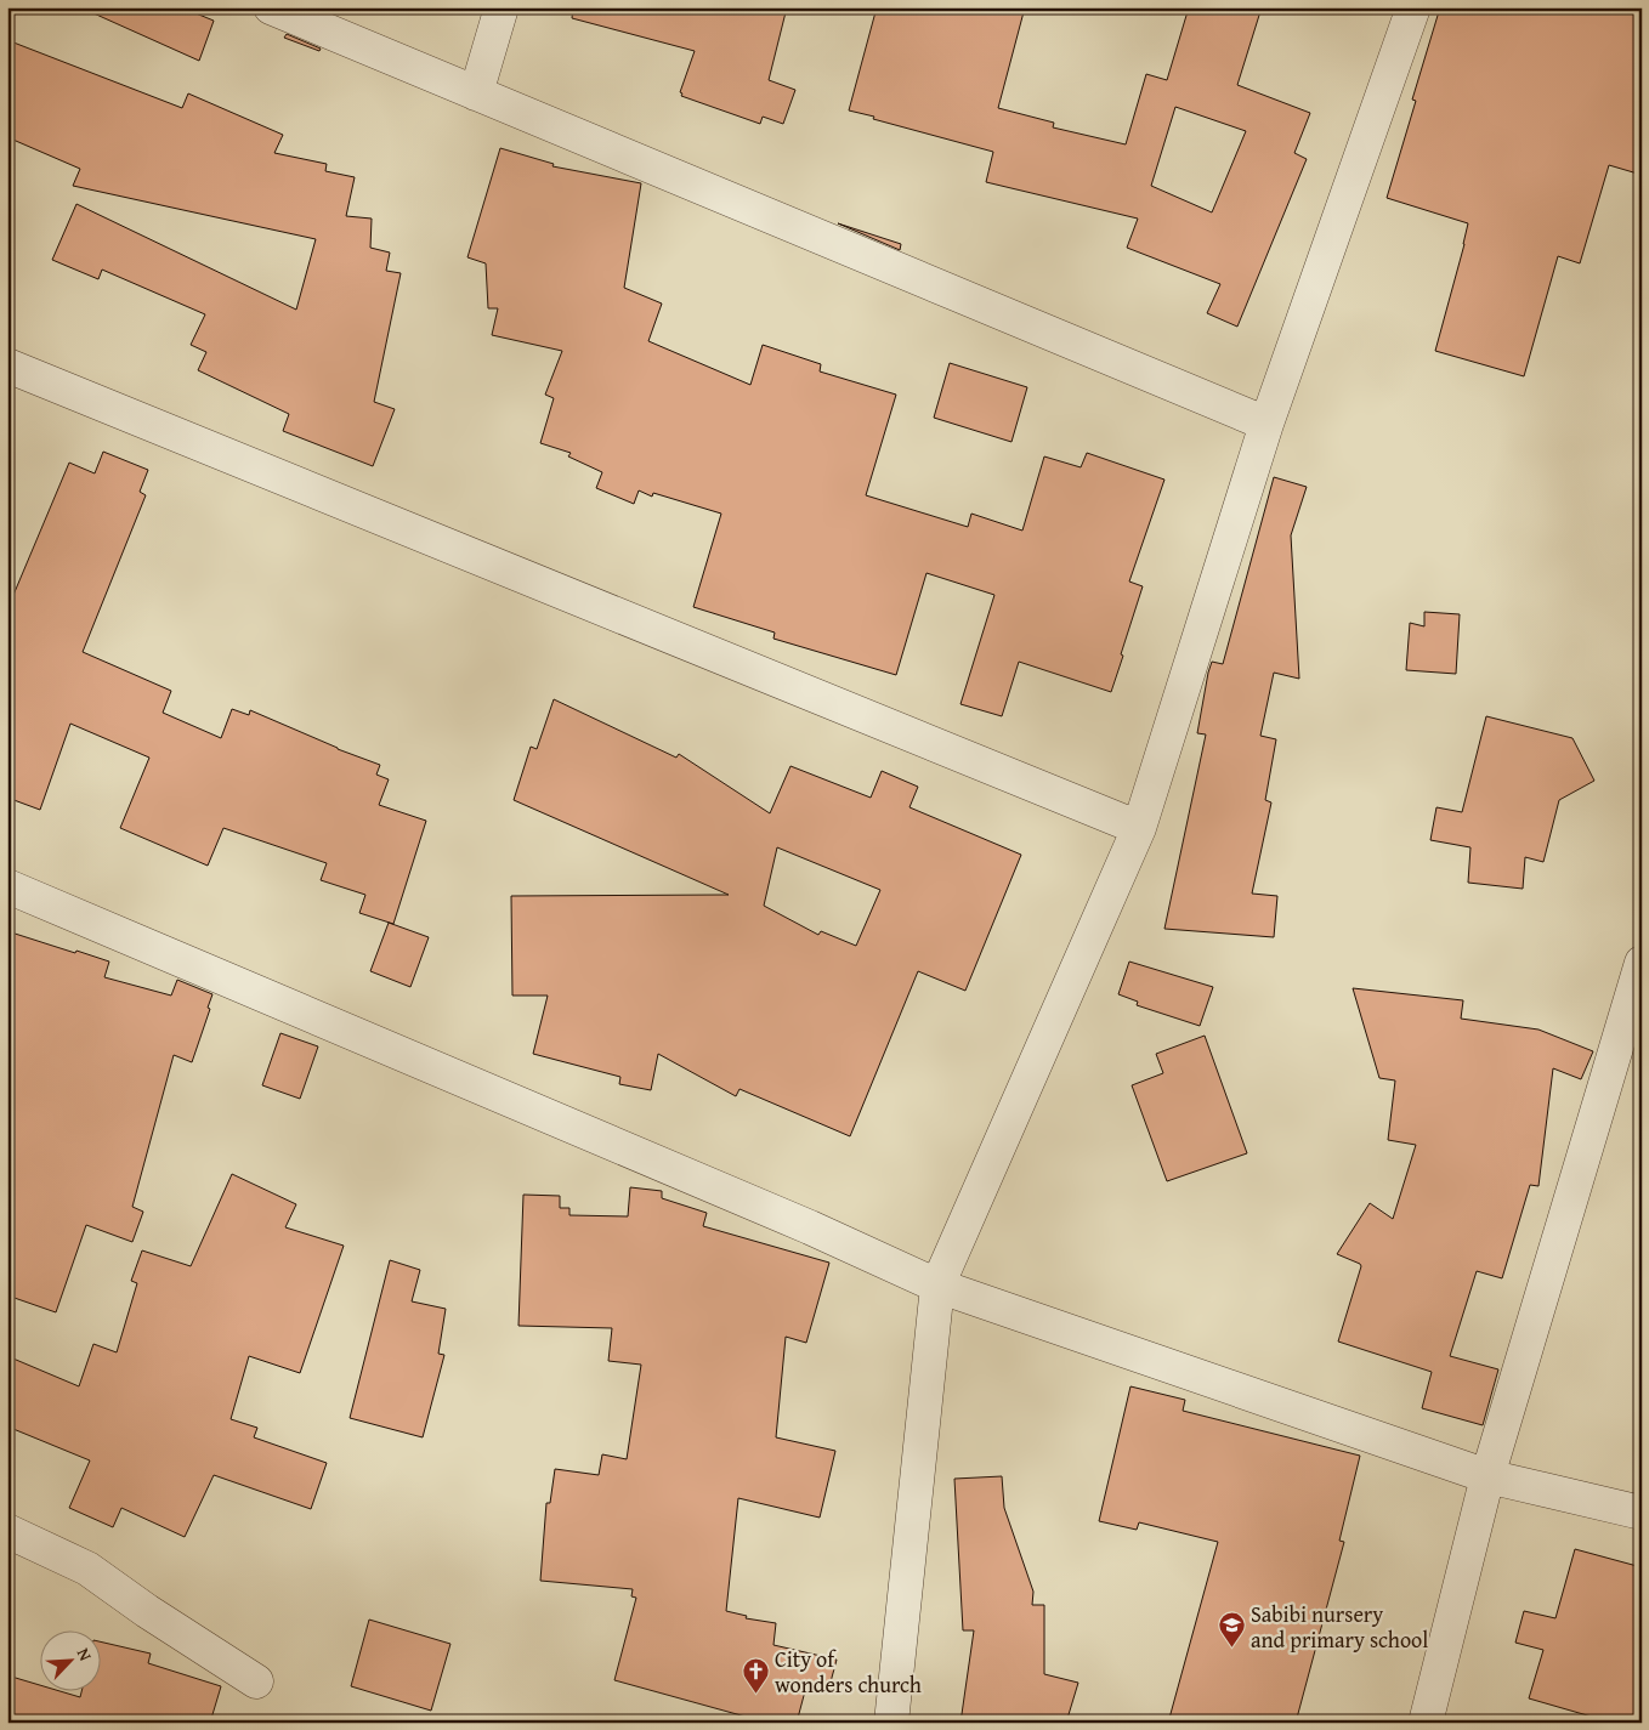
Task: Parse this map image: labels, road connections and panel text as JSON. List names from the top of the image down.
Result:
{
  "places": {
    "school or university": ["Sabibi nursery and primary school"],
    "church": ["City of wonders church"]
  },
  "north": "top right"
}
